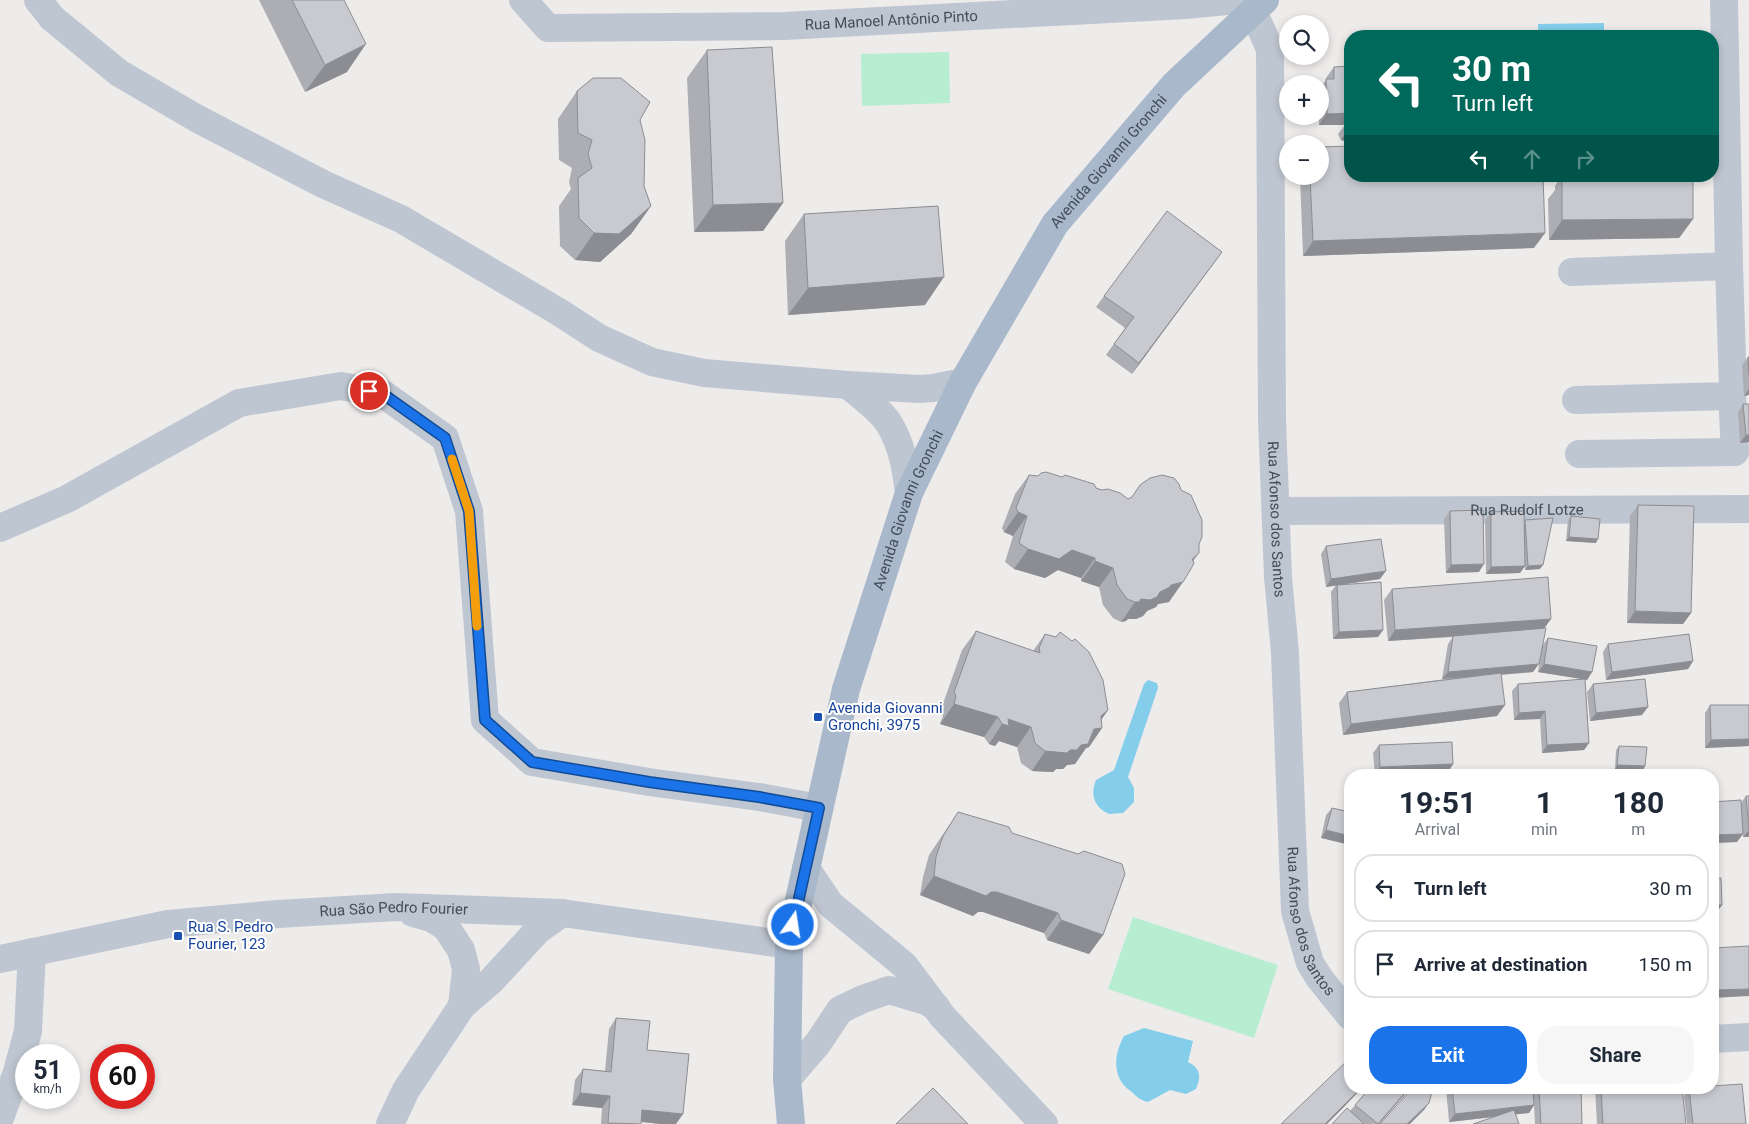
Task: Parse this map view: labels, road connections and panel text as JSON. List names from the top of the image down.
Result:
{
  "streets": {
    "main road": ["Avenida Giovanni Gronchi"],
    "street": [
      "Rua Manoel Antônio Pinto",
      "Rua Rudolf Lotze",
      "Rua Afonso dos Santos",
      "Rua São Pedro Fourier"
    ]
  },
  "crossings": [
    ["Rua Manoel Antônio Pinto", "Avenida Giovanni Gronchi"],
    ["Rua Manoel Antônio Pinto", "Rua Afonso dos Santos"],
    ["Avenida Giovanni Gronchi", "Rua Afonso dos Santos"],
    ["Avenida Giovanni Gronchi", "Rua São Pedro Fourier"],
    ["Rua Rudolf Lotze", "Rua Afonso dos Santos"]
  ],
  "places": {
    "transit": ["Avenida Giovanni Gronchi, 3975", "Rua S. Pedro Fourier, 123"]
  },
  "page": {
    "map_buttons": ["+", "−"],
    "turn": ["30 m", "Turn left"],
    "eta": [
      "19:51",
      "Arrival",
      "1",
      "min",
      "180",
      "m"
    ],
    "list": [
      {
        "name": "Turn left",
        "value": "30 m"
      },
      {
        "name": "Arrive at destination",
        "value": "150 m"
      }
    ],
    "buttons": ["Exit", "Share"],
    "speed": "51 km/h",
    "limit": "60"
  }
}
